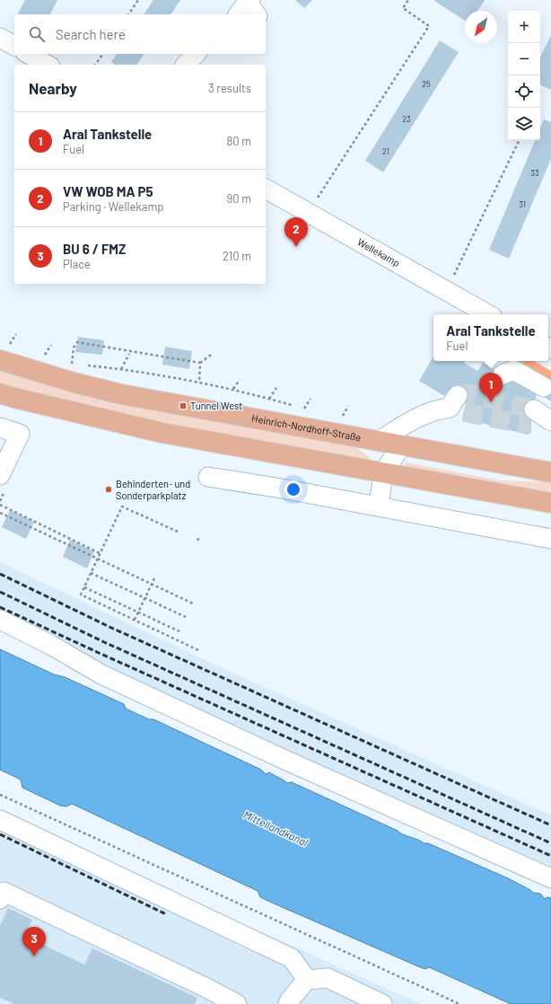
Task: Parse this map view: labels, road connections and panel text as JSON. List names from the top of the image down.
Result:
{
  "streets": {
    "main road": ["Heinrich-Nordhoff-Straße"],
    "street": ["Wellekamp"]
  },
  "water": ["Mittellandkanal"],
  "places": {
    "transit": ["Tunnel West"],
    "other": ["Behinderten- und Sonderparkplatz"]
  },
  "house_numbers": [
    "25",
    "23",
    "21",
    "33",
    "31"
  ],
  "north": "bottom left",
  "page": {
    "map_buttons": ["+", "−"],
    "search": "Search here",
    "heading": ["Nearby", "3 results"],
    "list": [
      {
        "mark": "1",
        "name": "Aral Tankstelle",
        "note": "Fuel",
        "value": "80 m"
      },
      {
        "mark": "2",
        "name": "VW WOB MA P5",
        "note": "Parking · Wellekamp",
        "value": "90 m"
      },
      {
        "mark": "3",
        "name": "BU 6 / FMZ",
        "note": "Place",
        "value": "210 m"
      }
    ],
    "pins": ["2", "1", "3"],
    "popup": ["Aral Tankstelle", "Fuel"]
  }
}
